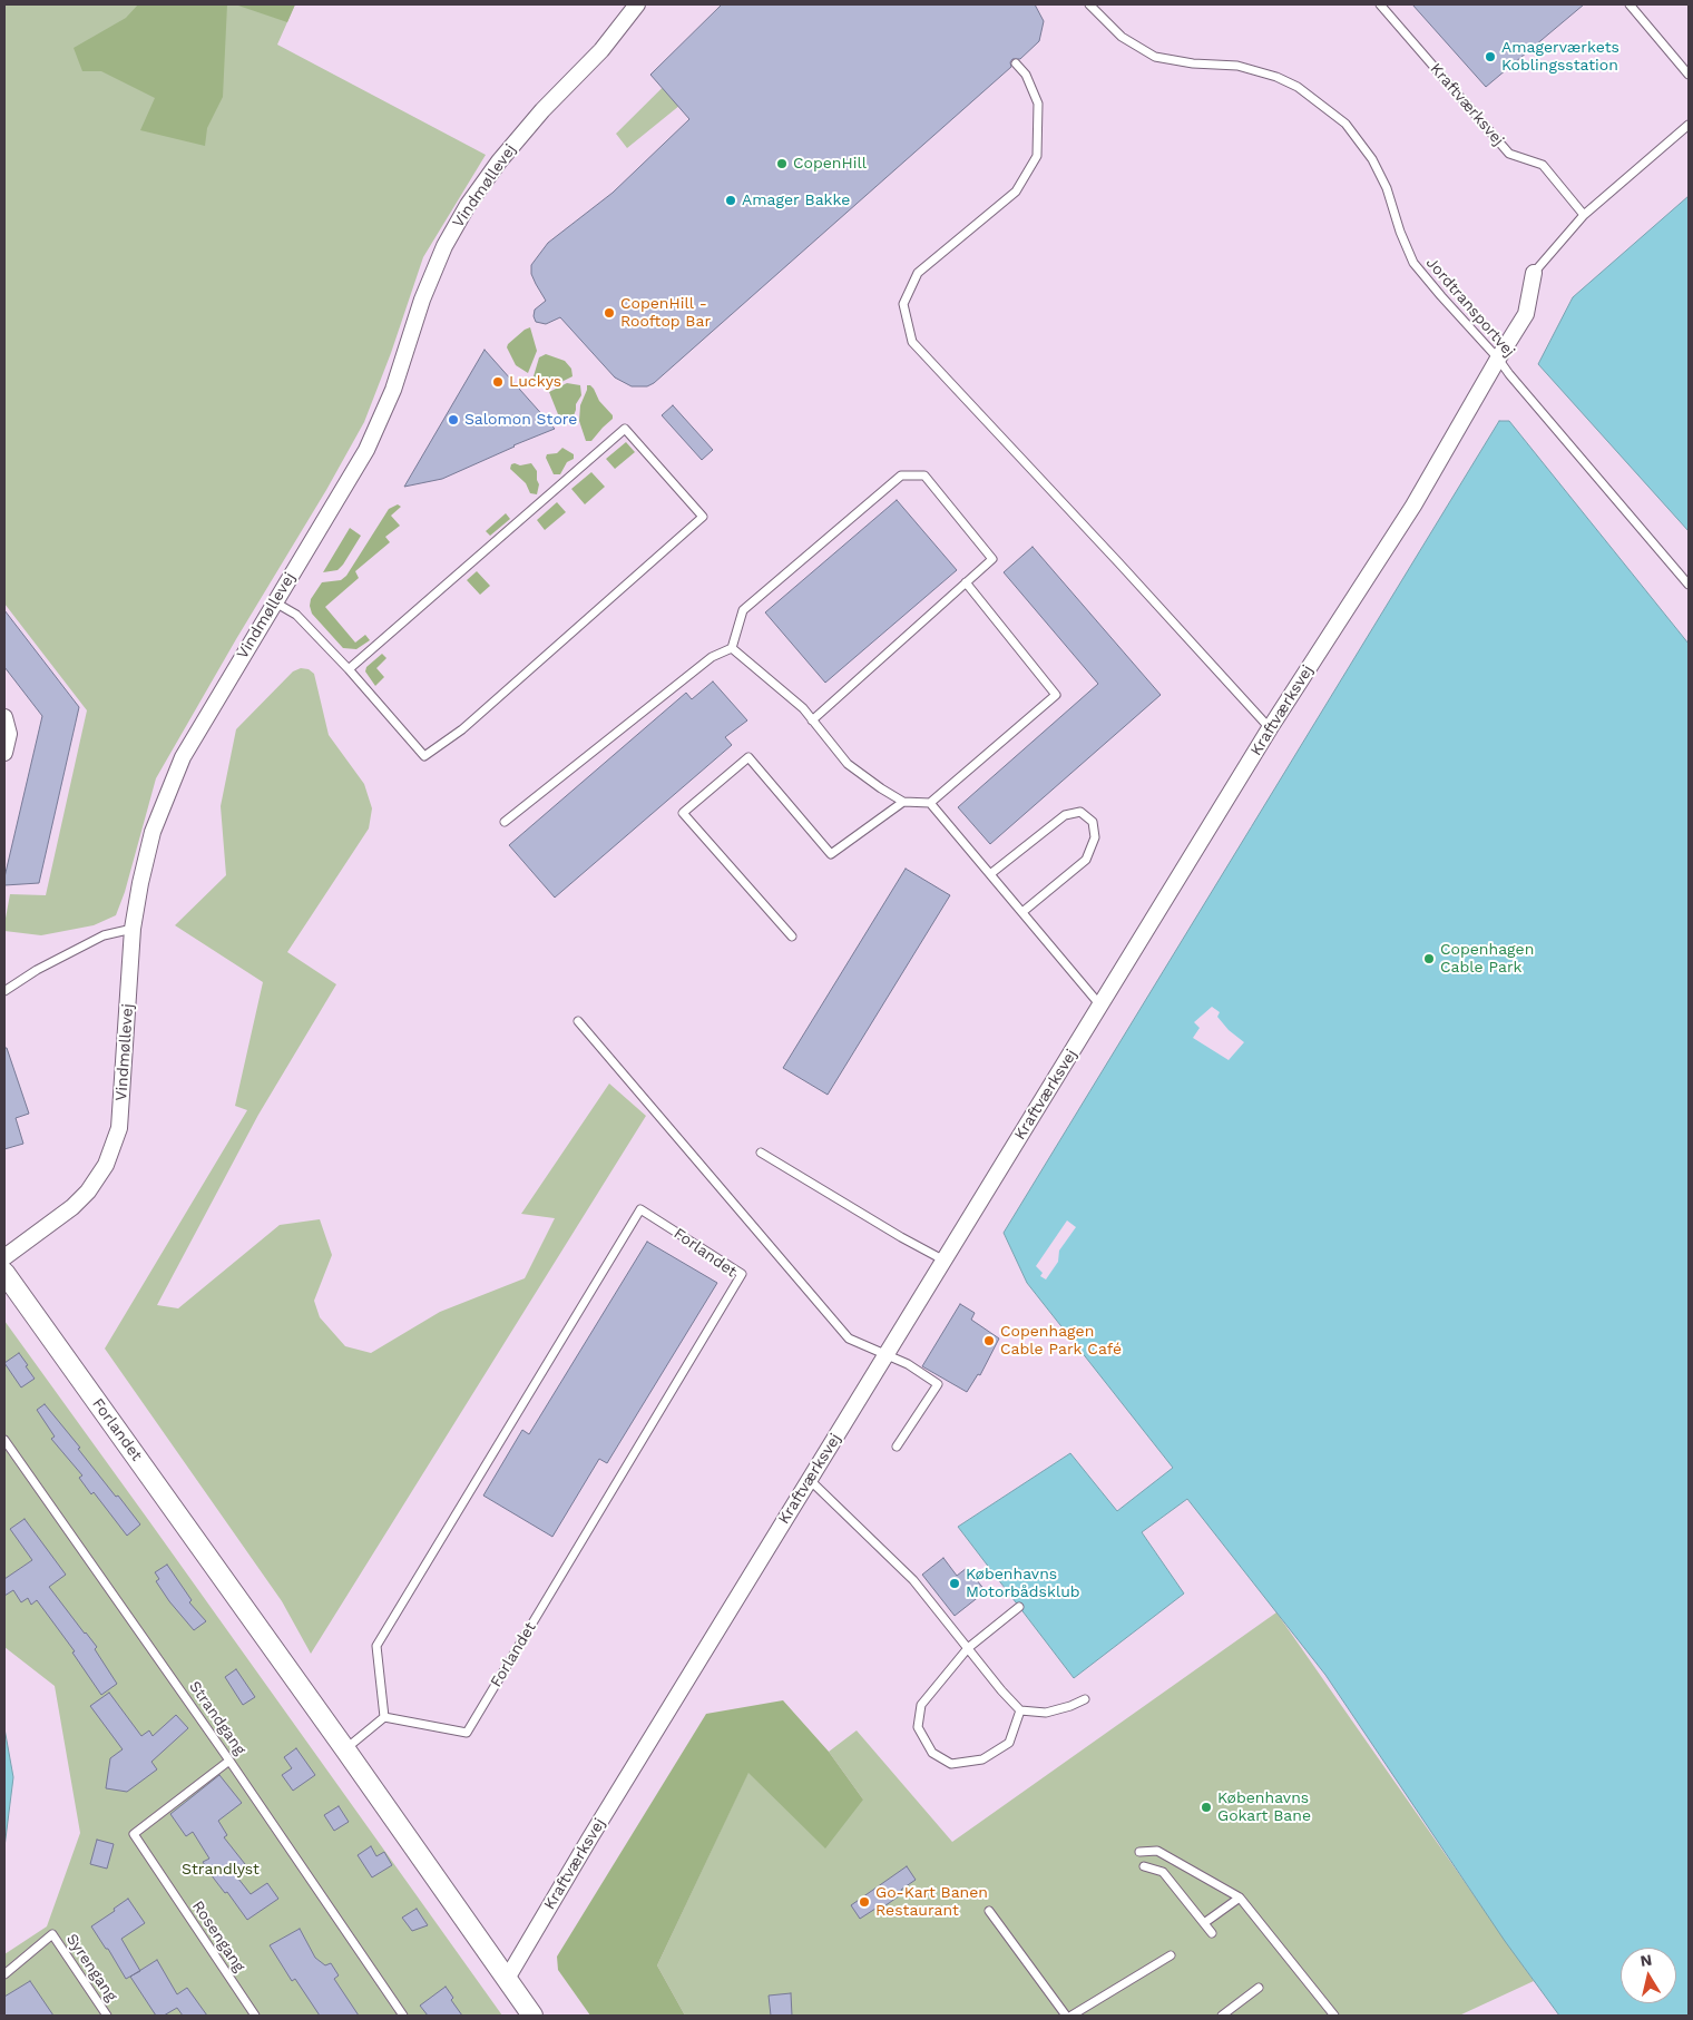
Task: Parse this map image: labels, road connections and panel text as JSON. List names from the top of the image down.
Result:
{
  "streets": {
    "street": ["Kraftværksvej", "Vindmøllevej", "Forlandet"],
    "lane": [
      "Jordtransportvej",
      "Strandgang",
      "Rosengang",
      "Syrengang"
    ]
  },
  "crossings": [
    ["Kraftværksvej", "Jordtransportvej"],
    ["Kraftværksvej", "Forlandet"],
    ["Strandgang", "Rosengang"]
  ],
  "parks": ["Strandlyst"],
  "places": [
    "Amagerværkets Koblingsstation",
    "CopenHill",
    "Amager Bakke",
    "CopenHill - Rooftop Bar",
    "Luckys",
    "Salomon Store",
    "Copenhagen Cable Park",
    "Copenhagen Cable Park Café",
    "Københavns Motorbådsklub",
    "Københavns Gokart Bane",
    "Go-Kart Banen Restaurant"
  ],
  "north": "top"
}
